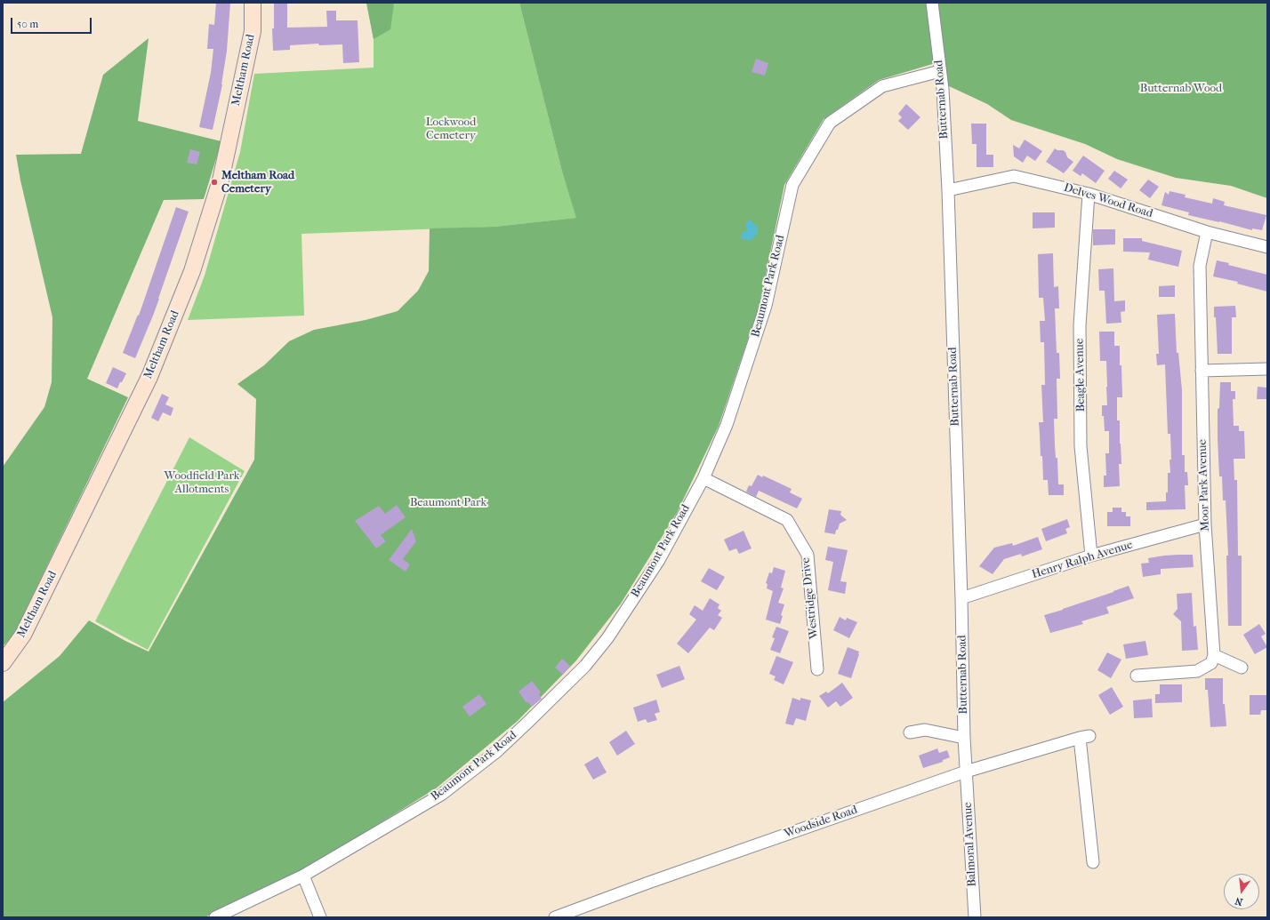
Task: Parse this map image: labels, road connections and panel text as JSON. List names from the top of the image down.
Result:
{
  "streets": {
    "main road": ["Meltham Road"],
    "street": [
      "Butternab Road",
      "Delves Wood Road",
      "Beaumont Park Road",
      "Beagle Avenue",
      "Moor Park Avenue",
      "Henry Ralph Avenue",
      "Westridge Drive",
      "Woodside Road",
      "Balmoral Avenue"
    ]
  },
  "crossings": [
    ["Butternab Road", "Delves Wood Road"],
    ["Butternab Road", "Beaumont Park Road"],
    ["Butternab Road", "Henry Ralph Avenue"],
    ["Butternab Road", "Woodside Road"],
    ["Butternab Road", "Balmoral Avenue"],
    ["Delves Wood Road", "Beagle Avenue"],
    ["Delves Wood Road", "Moor Park Avenue"],
    ["Beaumont Park Road", "Westridge Drive"],
    ["Beagle Avenue", "Henry Ralph Avenue"],
    ["Moor Park Avenue", "Henry Ralph Avenue"],
    ["Woodside Road", "Balmoral Avenue"]
  ],
  "parks": [
    "Butternab Wood",
    "Lockwood Cemetery",
    "Woodfield Park Allotments",
    "Beaumont Park"
  ],
  "places": ["Meltham Road Cemetery"],
  "scale_bar": "50 m",
  "north": "bottom"
}
